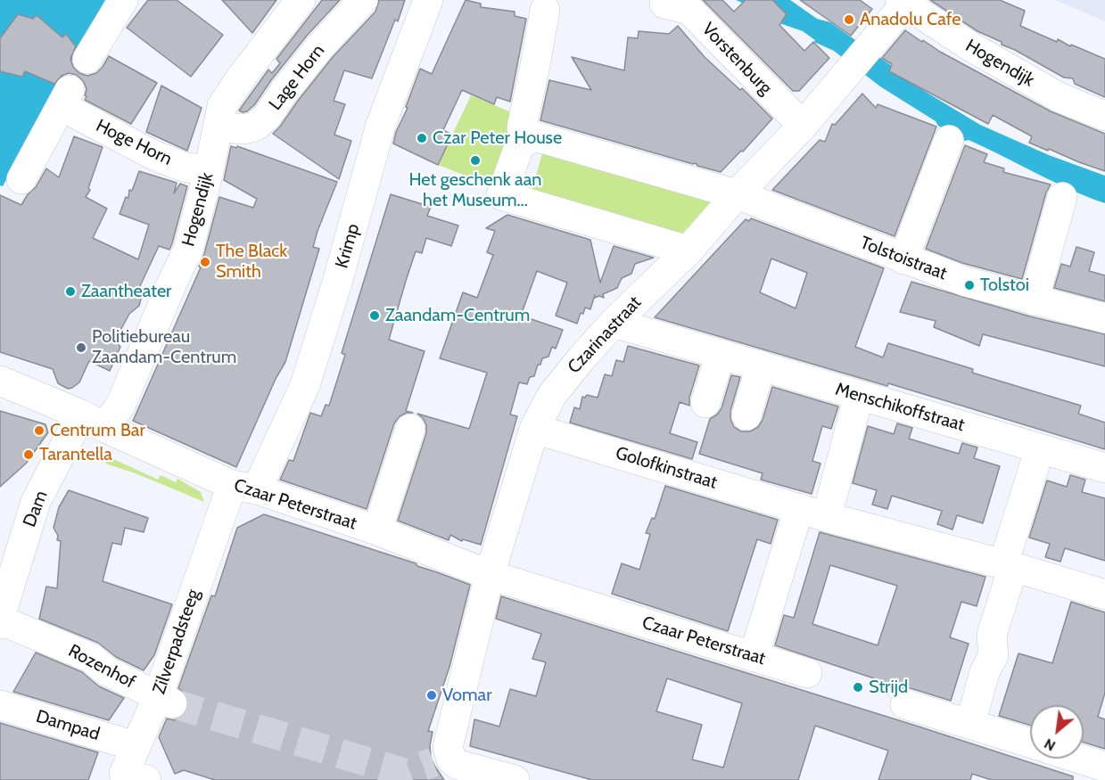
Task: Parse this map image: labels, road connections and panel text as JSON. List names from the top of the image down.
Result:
{
  "streets": {
    "street": [
      "Vorstenburg",
      "Hogendijk",
      "Lage Horn",
      "Hoge Horn",
      "Krimp",
      "Tolstoistraat",
      "Czarinastraat",
      "Menschikoffstraat",
      "Golofkinstraat",
      "Czaar Peterstraat",
      "Dam",
      "Zilverpadsteeg",
      "Rozenhof",
      "Dampad"
    ]
  },
  "crossings": [
    ["Vorstenburg", "Czarinastraat"],
    ["Hogendijk", "Lage Horn"],
    ["Hogendijk", "Hoge Horn"],
    ["Hogendijk", "Czarinastraat"],
    ["Hogendijk", "Czaar Peterstraat"],
    ["Hogendijk", "Dam"],
    ["Krimp", "Czaar Peterstraat"],
    ["Krimp", "Zilverpadsteeg"],
    ["Tolstoistraat", "Czarinastraat"],
    ["Czarinastraat", "Menschikoffstraat"],
    ["Czarinastraat", "Golofkinstraat"],
    ["Czarinastraat", "Czaar Peterstraat"],
    ["Czaar Peterstraat", "Dam"],
    ["Czaar Peterstraat", "Zilverpadsteeg"],
    ["Dam", "Rozenhof"],
    ["Zilverpadsteeg", "Rozenhof"],
    ["Zilverpadsteeg", "Dampad"]
  ],
  "places": [
    "Anadolu Cafe",
    "Czar Peter House",
    "Het geschenk aan het Museum...",
    "The Black Smith",
    "Tolstoi",
    "Zaantheater",
    "Zaandam-Centrum",
    "Politiebureau Zaandam-Centrum",
    "Centrum Bar",
    "Tarantella",
    "Strijd",
    "Vomar"
  ],
  "north": "bottom left"
}
